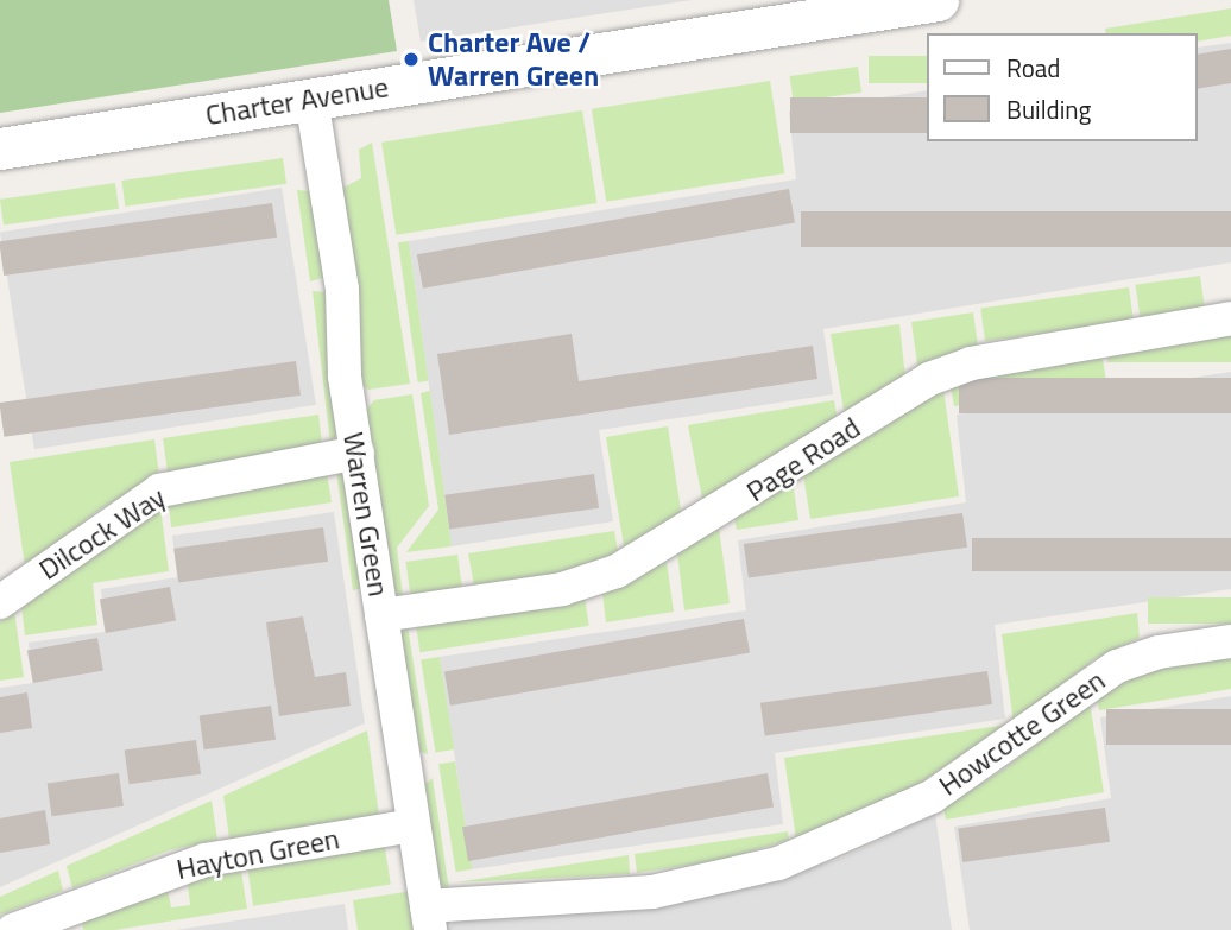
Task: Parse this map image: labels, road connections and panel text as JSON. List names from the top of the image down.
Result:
{
  "streets": {
    "street": [
      "Charter Avenue",
      "Page Road",
      "Warren Green",
      "Dilcock Way",
      "Howcotte Green",
      "Hayton Green"
    ]
  },
  "crossings": [
    ["Charter Avenue", "Warren Green"],
    ["Page Road", "Warren Green"],
    ["Warren Green", "Dilcock Way"],
    ["Warren Green", "Howcotte Green"],
    ["Warren Green", "Hayton Green"]
  ],
  "places": ["Charter Ave / Warren Green"],
  "legend": ["Road", "Building"]
}
